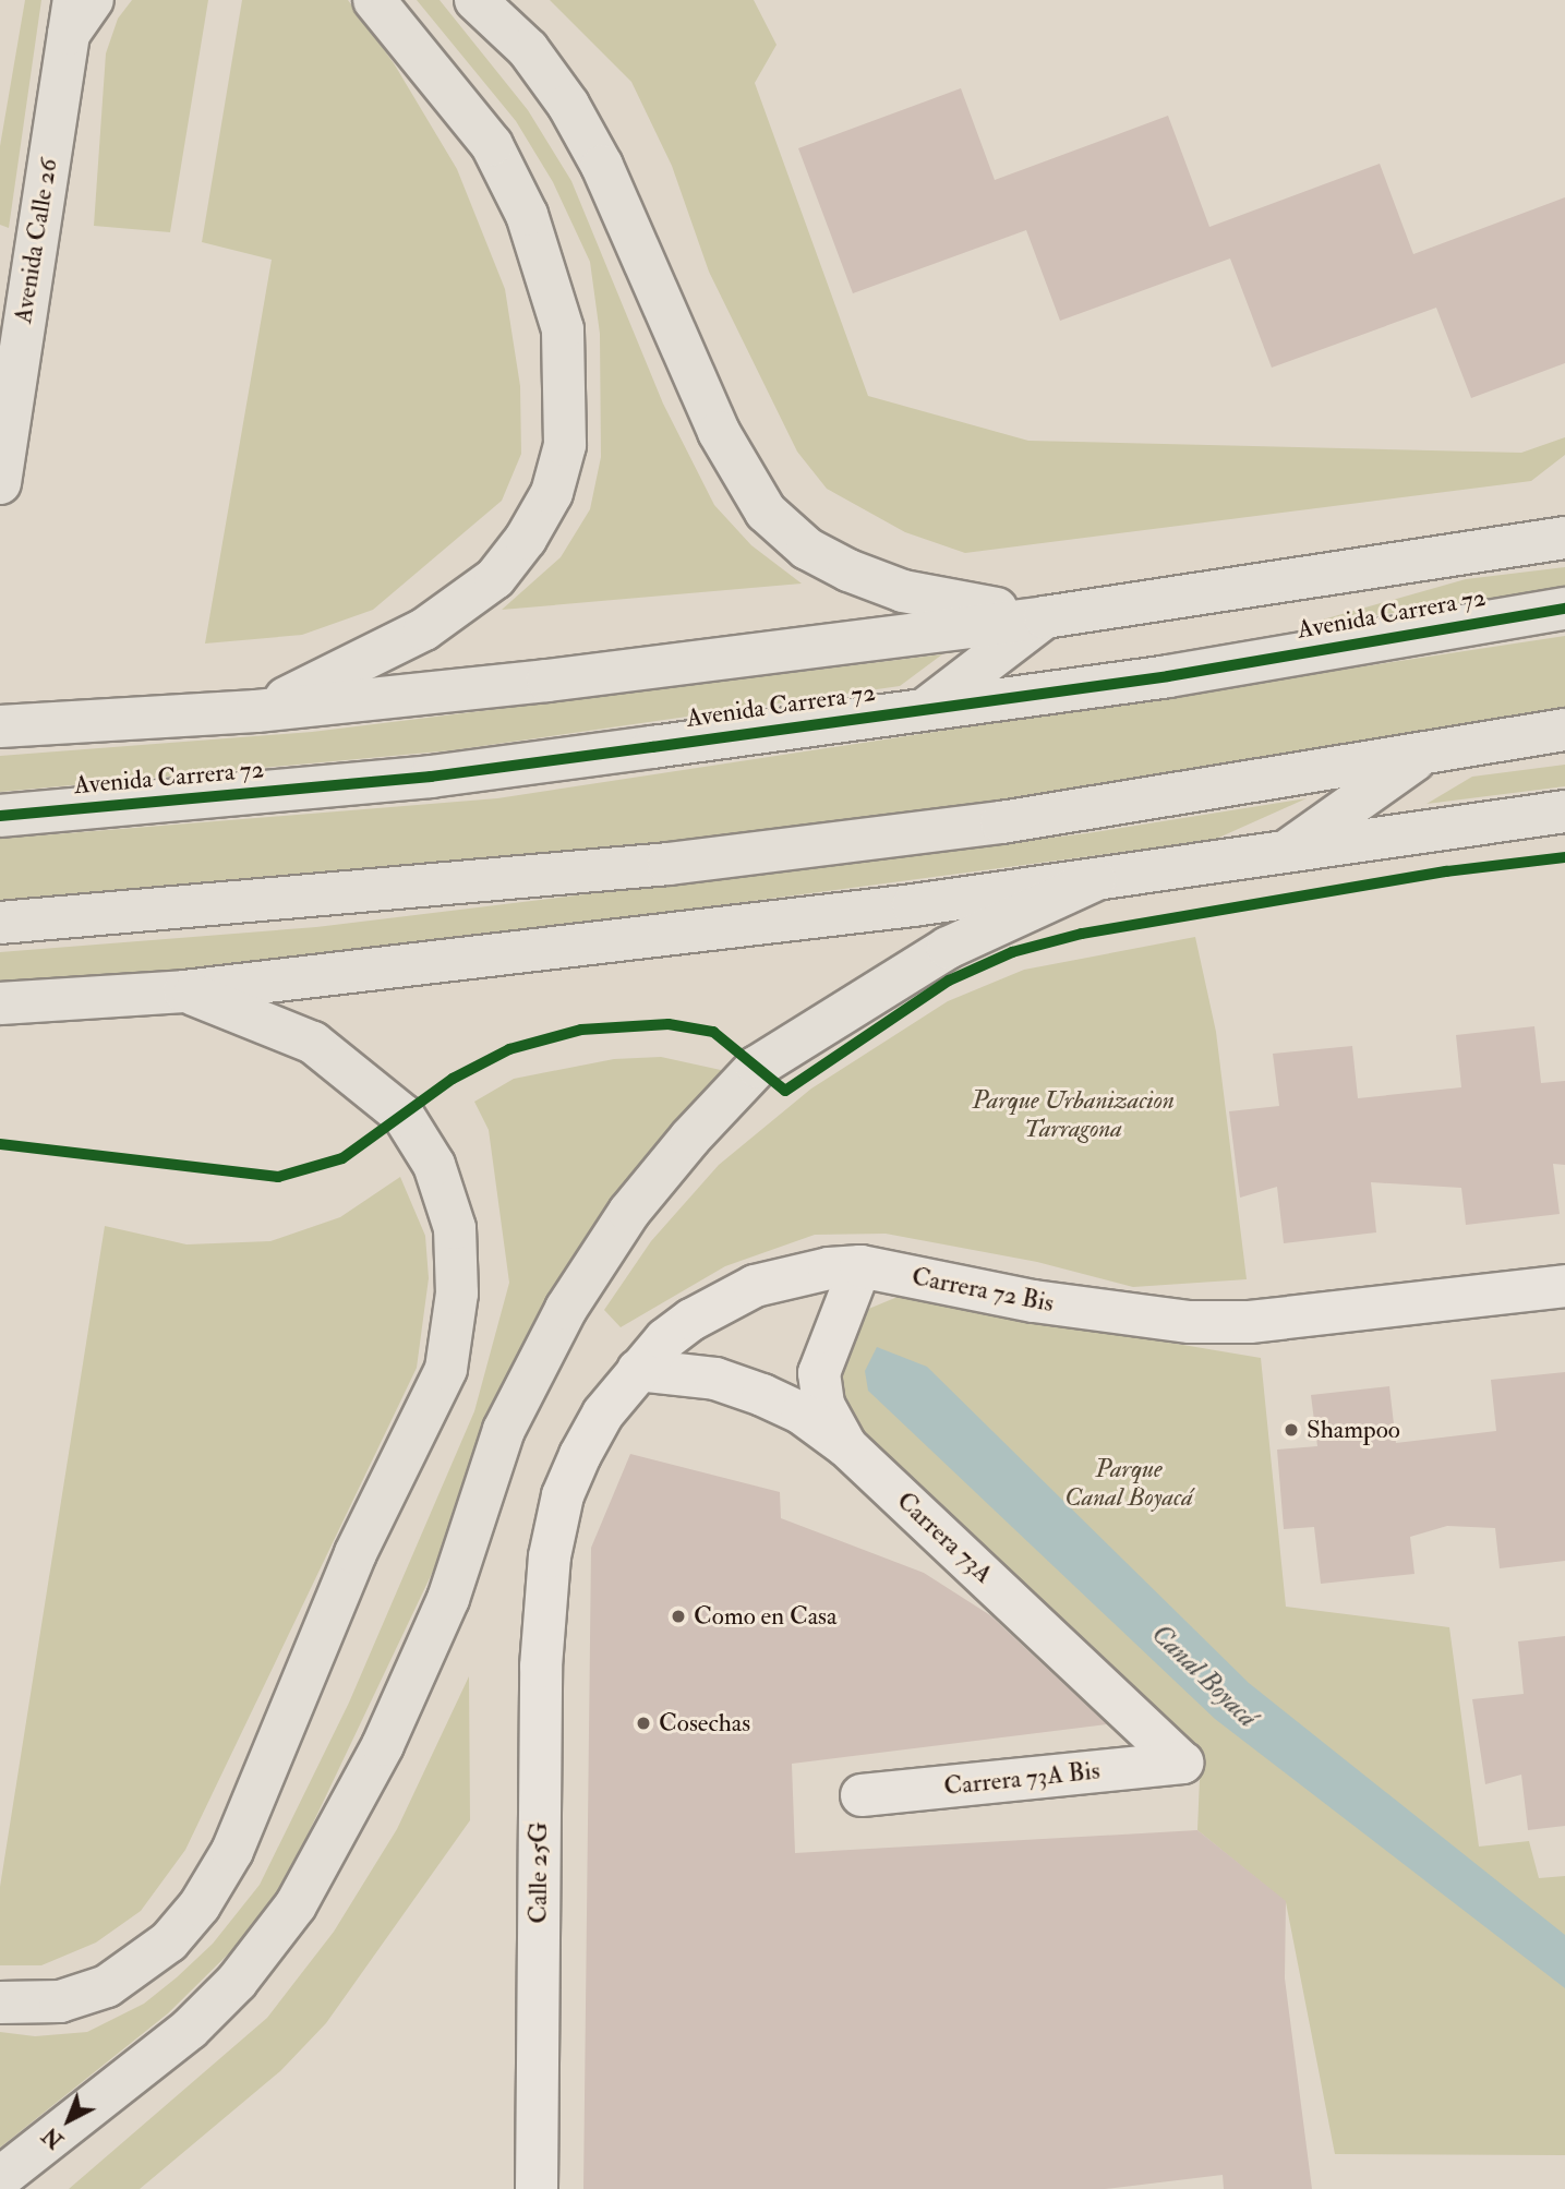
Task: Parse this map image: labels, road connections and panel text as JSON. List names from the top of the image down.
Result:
{
  "streets": {
    "main road": ["Avenida Calle 26", "Avenida Carrera 72"],
    "street": [
      "Carrera 72 Bis",
      "Carrera 73A",
      "Carrera 73A Bis",
      "Calle 25G"
    ]
  },
  "crossings": [
    ["Carrera 72 Bis", "Carrera 73A"],
    ["Carrera 72 Bis", "Calle 25G"],
    ["Carrera 73A", "Carrera 73A Bis"]
  ],
  "water": ["Canal Boyacá"],
  "parks": ["Parque Urbanizacion Tarragona", "Parque Canal Boyacá"],
  "places": ["Shampoo", "Como en Casa", "Cosechas"],
  "north": "bottom left"
}
